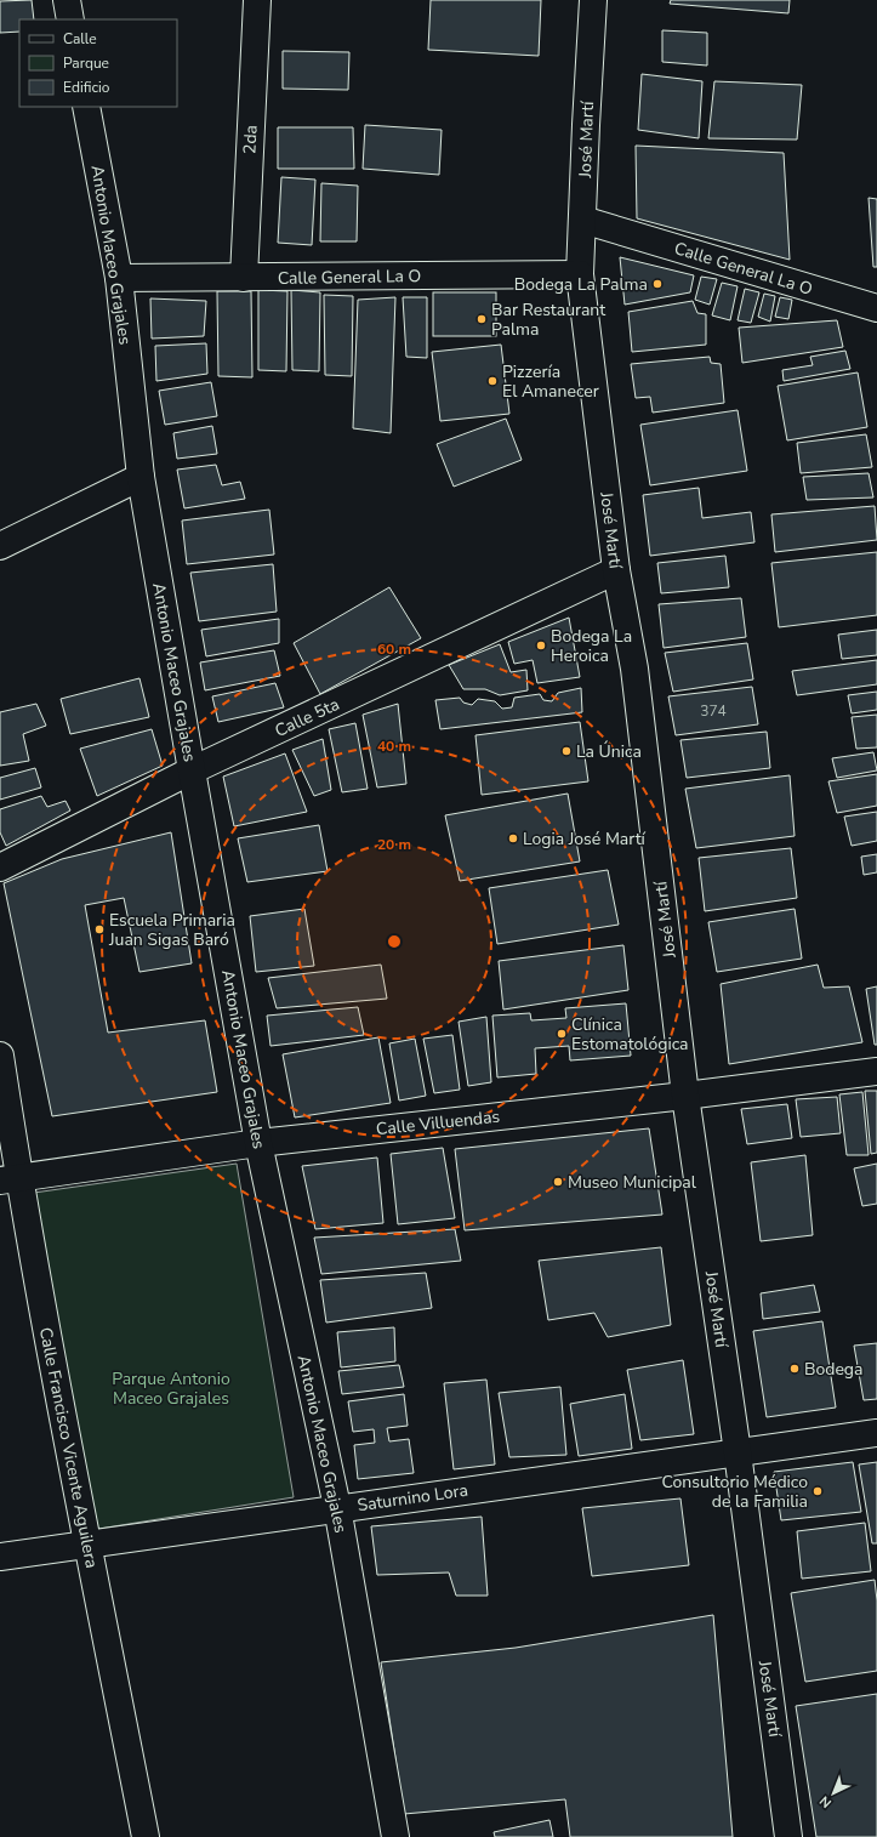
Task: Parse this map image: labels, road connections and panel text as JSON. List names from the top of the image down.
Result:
{
  "streets": {
    "street": [
      "2da",
      "José Martí",
      "Antonio Maceo Grajales",
      "Calle General La O",
      "Calle 5ta",
      "Calle Villuendas",
      "Calle Francisco Vicente Aguilera",
      "Saturnino Lora"
    ]
  },
  "crossings": [
    ["2da", "Calle General La O"],
    ["José Martí", "Calle General La O"],
    ["José Martí", "Calle 5ta"],
    ["José Martí", "Calle Villuendas"],
    ["José Martí", "Saturnino Lora"],
    ["Antonio Maceo Grajales", "Calle General La O"],
    ["Antonio Maceo Grajales", "Calle 5ta"],
    ["Antonio Maceo Grajales", "Calle Villuendas"],
    ["Antonio Maceo Grajales", "Saturnino Lora"],
    ["Calle Villuendas", "Calle Francisco Vicente Aguilera"],
    ["Calle Francisco Vicente Aguilera", "Saturnino Lora"]
  ],
  "parks": ["Parque Antonio Maceo Grajales"],
  "places": [
    "Bodega La Palma",
    "Bar Restaurant Palma",
    "Pizzería El Amanecer",
    "Bodega La Heroica",
    "La Única",
    "Logia José Martí",
    "Escuela Primaria Juan Sigas Baró",
    "Clínica Estomatológica",
    "Museo Municipal",
    "Bodega",
    "Consultorio Médico de la Familia"
  ],
  "house_numbers": ["374"],
  "legend": ["Calle", "Parque", "Edificio"],
  "north": "bottom left",
  "rings": ["60 m", "40 m", "20 m"]
}
